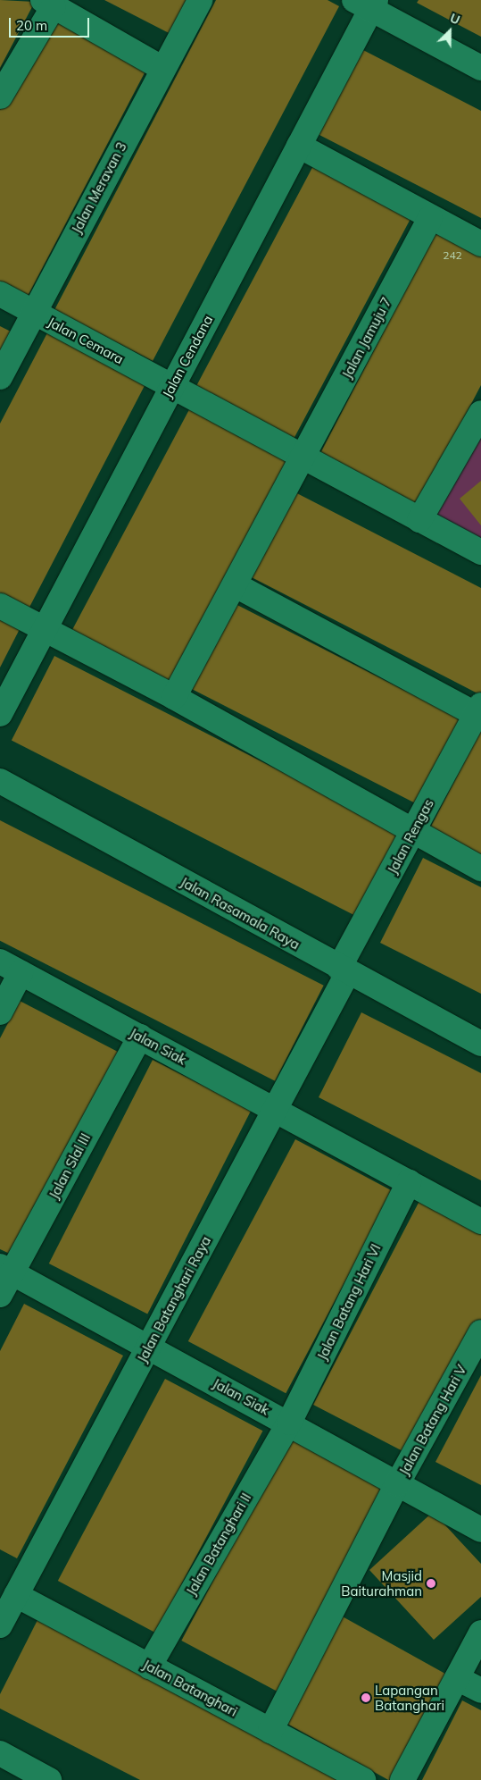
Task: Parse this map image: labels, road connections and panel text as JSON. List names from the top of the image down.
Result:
{
  "streets": {
    "street": [
      "Jalan Meravan 3",
      "Jalan Jamuju 7",
      "Jalan Cemara",
      "Jalan Cendana",
      "Jalan Rengas",
      "Jalan Rasamala Raya",
      "Jalan Siak",
      "Jalan Slal III",
      "Jalan Batanghari Raya",
      "Jalan Batang Hari VI",
      "Jalan Batang Hari V",
      "Jalan Batanghari II",
      "Jalan Batanghari"
    ]
  },
  "crossings": [
    ["Jalan Meravan 3", "Jalan Cemara"],
    ["Jalan Jamuju 7", "Jalan Cemara"],
    ["Jalan Cemara", "Jalan Cendana"],
    ["Jalan Rengas", "Jalan Rasamala Raya"],
    ["Jalan Rengas", "Jalan Batanghari Raya"],
    ["Jalan Rasamala Raya", "Jalan Batanghari Raya"],
    ["Jalan Siak", "Jalan Slal III"],
    ["Jalan Siak", "Jalan Batanghari Raya"],
    ["Jalan Siak", "Jalan Batang Hari VI"],
    ["Jalan Siak", "Jalan Batang Hari V"],
    ["Jalan Siak", "Jalan Batanghari II"],
    ["Jalan Batanghari Raya", "Jalan Batanghari"],
    ["Jalan Batang Hari VI", "Jalan Batanghari II"],
    ["Jalan Batang Hari V", "Jalan Batanghari"],
    ["Jalan Batanghari II", "Jalan Batanghari"]
  ],
  "places": ["Masjid Baiturahman", "Lapangan Batanghari"],
  "house_numbers": ["242"],
  "scale_bar": "20 m",
  "north": "top right"
}
